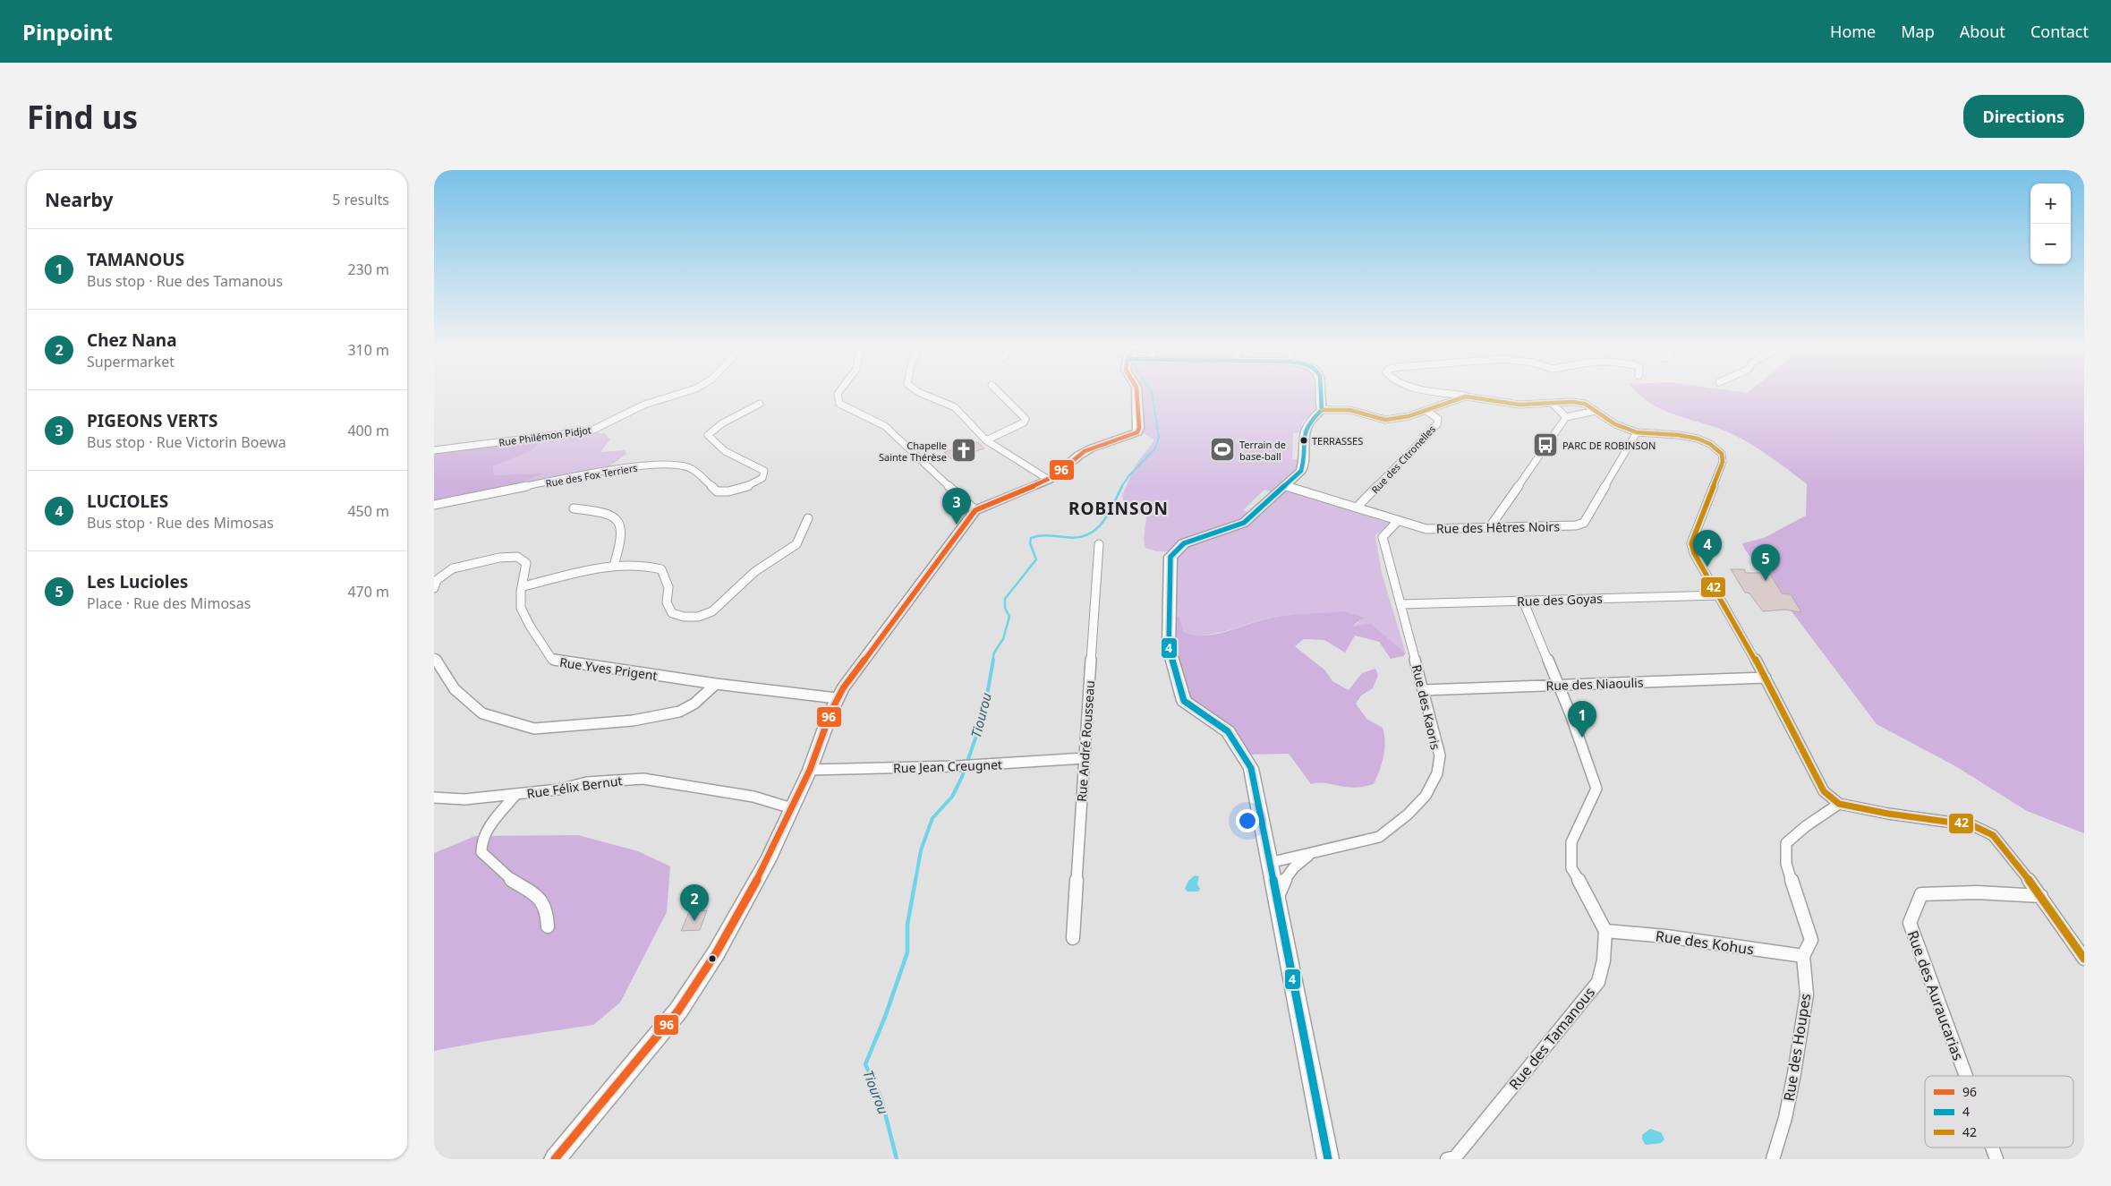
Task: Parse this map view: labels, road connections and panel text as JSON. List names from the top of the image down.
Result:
{
  "streets": {
    "street": [
      "Rue Philémon Pidjot",
      "Rue des Citronelles",
      "Rue des Fox Terriers",
      "Rue des Hêtres Noirs",
      "Rue des Goyas",
      "Rue Yves Prigent",
      "Rue des Niaoulis",
      "Rue des Kaoris",
      "Rue André Rousseau",
      "Rue Jean Creugnet",
      "Rue Félix Bernut",
      "Rue des Kohus",
      "Rue des Auraucarias",
      "Rue des Tamanous",
      "Rue des Houpes"
    ]
  },
  "crossings": [
    ["Rue des Citronelles", "Rue des Hêtres Noirs"],
    ["Rue des Hêtres Noirs", "Rue des Kaoris"],
    ["Rue des Goyas", "Rue des Kaoris"],
    ["Rue des Goyas", "Rue des Tamanous"],
    ["Rue des Niaoulis", "Rue des Kaoris"],
    ["Rue des Niaoulis", "Rue des Tamanous"],
    ["Rue André Rousseau", "Rue Jean Creugnet"],
    ["Rue des Kohus", "Rue des Tamanous"],
    ["Rue des Kohus", "Rue des Houpes"]
  ],
  "districts": ["ROBINSON"],
  "water": ["Tiourou"],
  "places": {
    "other": ["TERRASSES"],
    "bus stop": ["PARC DE ROBINSON"],
    "sports": ["Terrain de base-ball"],
    "church": ["Chapelle Sainte Thérèse"]
  },
  "lines": ["transit line 96", "transit line 4", "transit line 42"],
  "legend": ["96", "4", "42"],
  "page": {
    "header": "Pinpoint",
    "nav": [
      "Home",
      "Map",
      "About",
      "Contact"
    ],
    "buttons": "Directions",
    "title": "Find us",
    "heading": ["Nearby", "5 results"],
    "map_buttons": ["+", "−"],
    "list": [
      {
        "mark": "1",
        "name": "TAMANOUS",
        "note": "Bus stop · Rue des Tamanous",
        "value": "230 m"
      },
      {
        "mark": "2",
        "name": "Chez Nana",
        "note": "Supermarket",
        "value": "310 m"
      },
      {
        "mark": "3",
        "name": "PIGEONS VERTS",
        "note": "Bus stop · Rue Victorin Boewa",
        "value": "400 m"
      },
      {
        "mark": "4",
        "name": "LUCIOLES",
        "note": "Bus stop · Rue des Mimosas",
        "value": "450 m"
      },
      {
        "mark": "5",
        "name": "Les Lucioles",
        "note": "Place · Rue des Mimosas",
        "value": "470 m"
      }
    ],
    "pins": [
      "3",
      "4",
      "5",
      "1",
      "2"
    ]
  }
}
